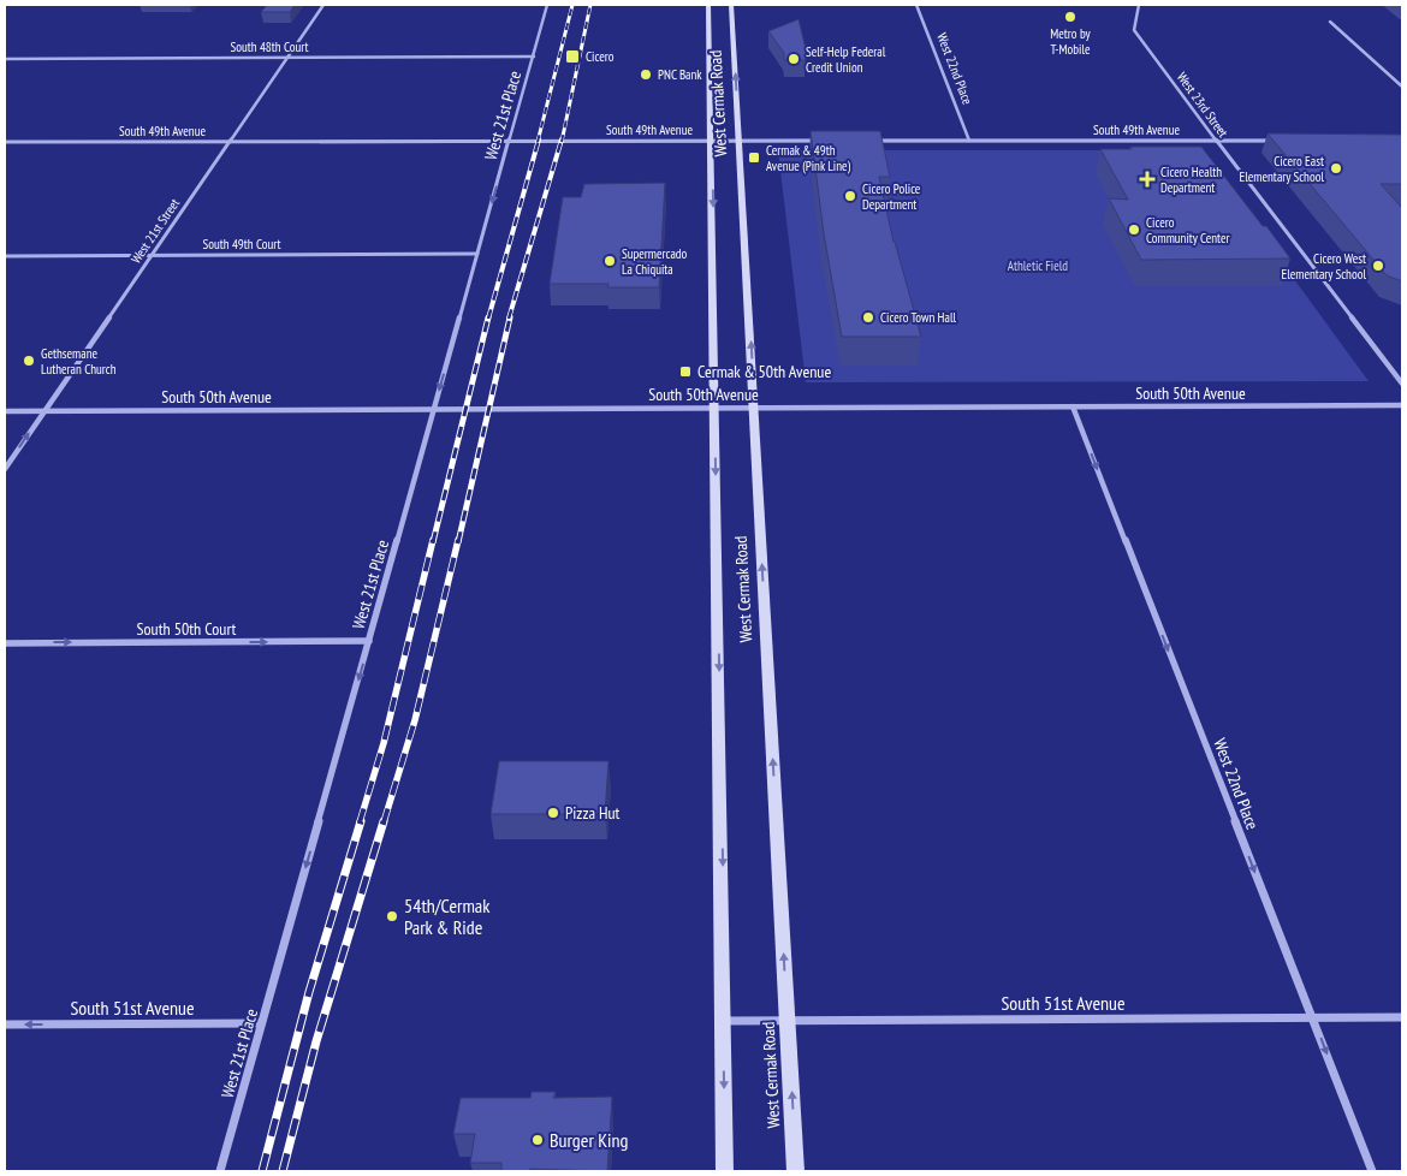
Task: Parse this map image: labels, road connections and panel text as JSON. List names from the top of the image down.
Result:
{
  "streets": {
    "main road": ["West Cermak Road"],
    "street": [
      "South 48th Court",
      "West 22nd Place",
      "West 23rd Street",
      "West 21st Place",
      "South 49th Avenue",
      "West 21st Street",
      "South 49th Court",
      "South 50th Avenue",
      "South 50th Court",
      "South 51st Avenue"
    ]
  },
  "crossings": [
    ["South 48th Court", "West 21st Place"],
    ["South 48th Court", "West 21st Street"],
    ["West 22nd Place", "South 49th Avenue"],
    ["West 22nd Place", "South 50th Avenue"],
    ["West 22nd Place", "South 51st Avenue"],
    ["West Cermak Road", "South 49th Avenue"],
    ["West Cermak Road", "South 50th Avenue"],
    ["West Cermak Road", "South 51st Avenue"],
    ["West 23rd Street", "South 49th Avenue"],
    ["West 21st Place", "South 49th Avenue"],
    ["West 21st Place", "South 49th Court"],
    ["West 21st Place", "South 50th Avenue"],
    ["West 21st Place", "South 50th Court"],
    ["West 21st Place", "South 51st Avenue"],
    ["South 49th Avenue", "West 21st Street"],
    ["West 21st Street", "South 49th Court"],
    ["West 21st Street", "South 50th Avenue"]
  ],
  "one_way": ["West 22nd Place", "West 21st Place", "South 50th Court"],
  "parks": ["Athletic Field"],
  "places": {
    "other": [
      "Metro by T-Mobile",
      "Self-Help Federal Credit Union",
      "PNC Bank",
      "Cicero East Elementary School",
      "Cicero Police Department",
      "Cicero Community Center",
      "Supermercado La Chiquita",
      "Cicero West Elementary School",
      "Cicero Town Hall",
      "Gethsemane Lutheran Church",
      "Pizza Hut",
      "54th/Cermak Park & Ride",
      "Burger King"
    ],
    "transit": ["Cicero", "Cermak & 49th Avenue (Pink Line)", "Cermak & 50th Avenue"],
    "health": ["Cicero Health Department"]
  }
}
